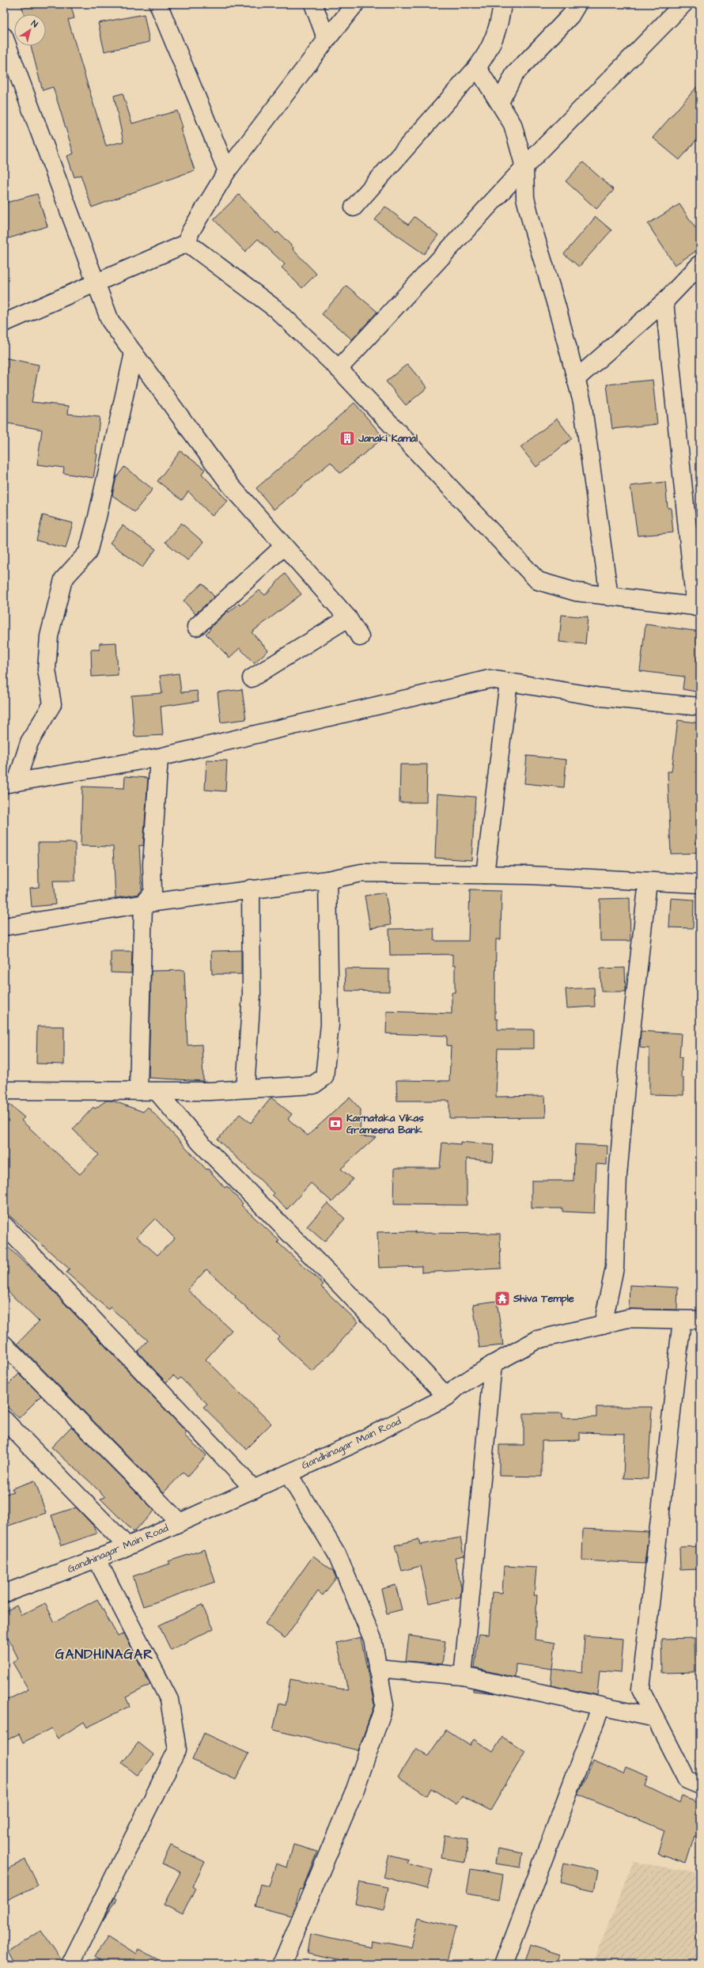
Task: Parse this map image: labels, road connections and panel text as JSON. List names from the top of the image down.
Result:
{
  "streets": {
    "street": ["Gandhinagar Main Road"]
  },
  "districts": ["GANDHINAGAR"],
  "places": {
    "building": ["Janaki Kamal"],
    "bank": ["Karnataka Vikas Grameena Bank"],
    "temple": ["Shiva Temple"]
  },
  "north": "top right"
}
